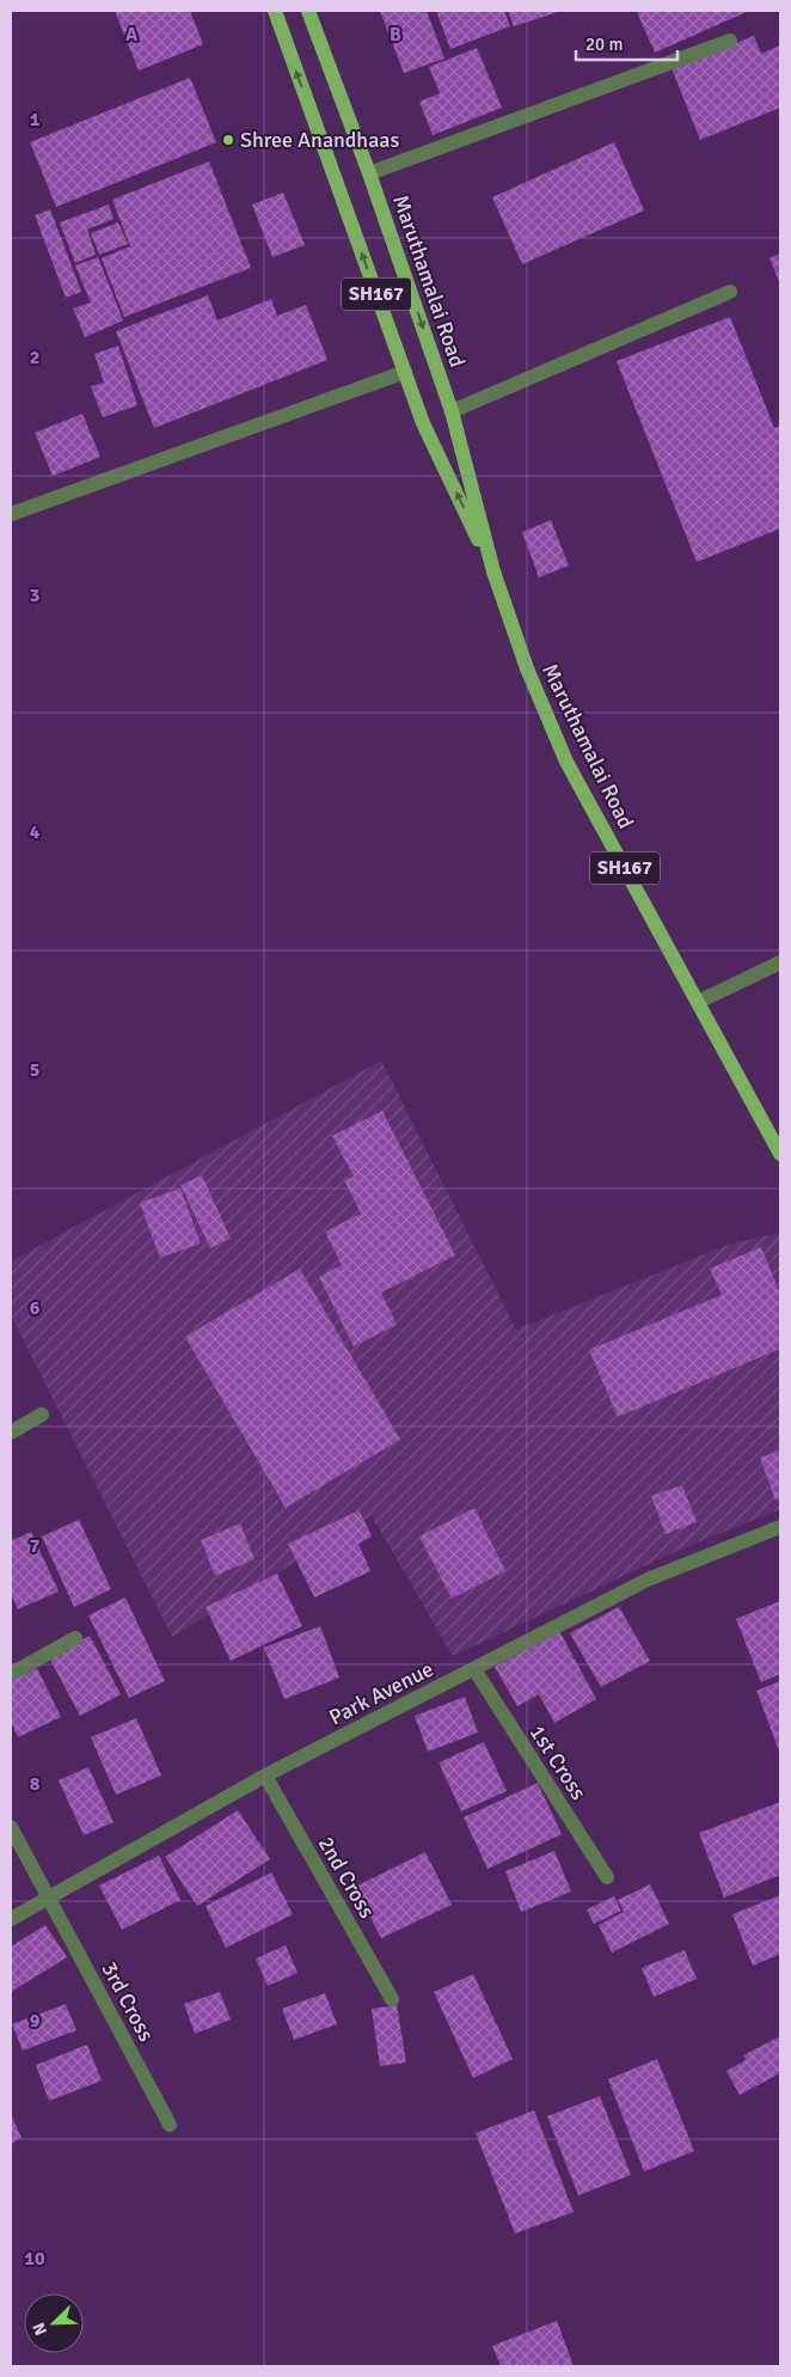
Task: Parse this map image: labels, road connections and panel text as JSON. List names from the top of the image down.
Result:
{
  "streets": {
    "main road": ["Maruthamalai Road", "SH167"],
    "street": [
      "Park Avenue",
      "1st Cross",
      "2nd Cross",
      "3rd Cross"
    ]
  },
  "crossings": [
    ["Park Avenue", "1st Cross"],
    ["Park Avenue", "2nd Cross"],
    ["Park Avenue", "3rd Cross"]
  ],
  "places": ["Shree Anandhaas"],
  "scale_bar": "20 m",
  "north": "bottom left",
  "grid": {
    "columns": ["A", "B"],
    "rows": [
      "1",
      "2",
      "3",
      "4",
      "5",
      "6",
      "7",
      "8",
      "9",
      "10"
    ]
  }
}
